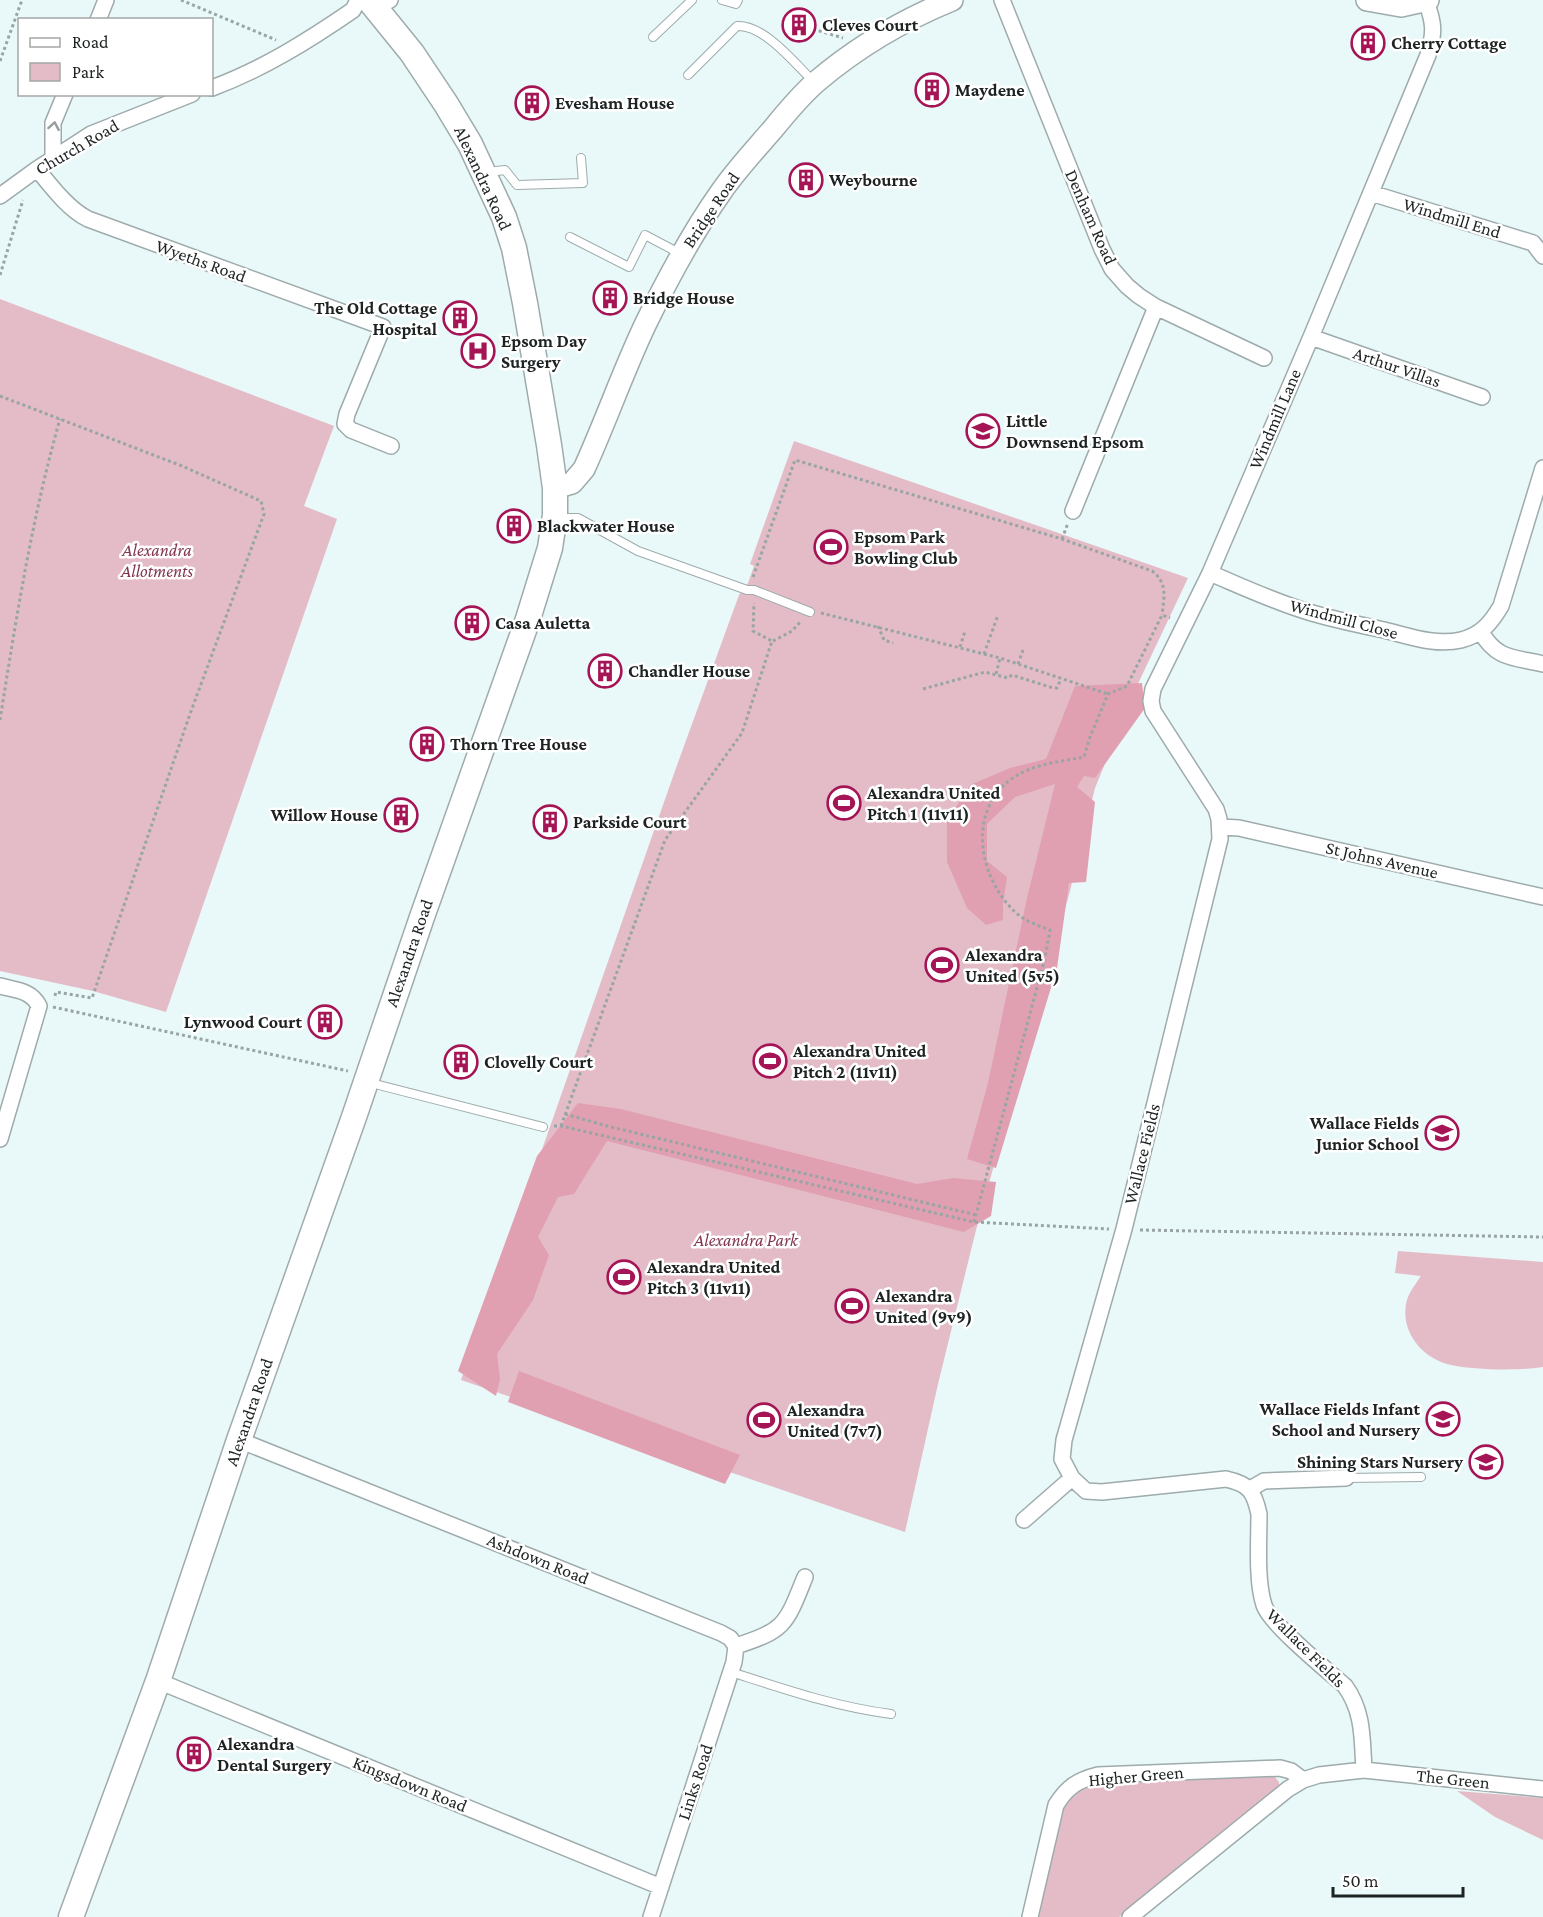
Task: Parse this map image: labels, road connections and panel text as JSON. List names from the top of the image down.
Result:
{
  "streets": {
    "main road": ["Alexandra Road", "Bridge Road"],
    "street": [
      "Church Road",
      "Denham Road",
      "Windmill End",
      "Wyeths Road",
      "Arthur Villas",
      "Windmill Lane",
      "Windmill Close",
      "St Johns Avenue",
      "Wallace Fields",
      "Ashdown Road",
      "Higher Green",
      "The Green",
      "Links Road",
      "Kingsdown Road"
    ]
  },
  "crossings": [
    ["Church Road", "Wyeths Road"],
    ["Alexandra Road", "Bridge Road"],
    ["Alexandra Road", "Ashdown Road"],
    ["Alexandra Road", "Kingsdown Road"],
    ["Windmill End", "Windmill Lane"],
    ["Arthur Villas", "Windmill Lane"],
    ["Windmill Lane", "Windmill Close"],
    ["Windmill Lane", "St Johns Avenue"],
    ["Windmill Lane", "Wallace Fields"],
    ["St Johns Avenue", "Wallace Fields"],
    ["Wallace Fields", "The Green"],
    ["Ashdown Road", "Links Road"],
    ["Links Road", "Kingsdown Road"]
  ],
  "parks": ["Alexandra Allotments", "Alexandra Park"],
  "places": {
    "building": [
      "Cleves Court",
      "Cherry Cottage",
      "Maydene",
      "Evesham House",
      "Weybourne",
      "Bridge House",
      "The Old Cottage Hospital",
      "Blackwater House",
      "Casa Auletta",
      "Chandler House",
      "Thorn Tree House",
      "Willow House",
      "Parkside Court",
      "Lynwood Court",
      "Clovelly Court",
      "Alexandra Dental Surgery"
    ],
    "hospital": ["Epsom Day Surgery"],
    "school or university": [
      "Little Downsend Epsom",
      "Wallace Fields Junior School",
      "Wallace Fields Infant School and Nursery",
      "Shining Stars Nursery"
    ],
    "sports": [
      "Epsom Park Bowling Club",
      "Alexandra United Pitch 1 (11v11)",
      "Alexandra United (5v5)",
      "Alexandra United Pitch 2 (11v11)",
      "Alexandra United Pitch 3 (11v11)",
      "Alexandra United (9v9)",
      "Alexandra United (7v7)"
    ]
  },
  "legend": ["Road", "Park"],
  "scale_bar": "50 m"
}
